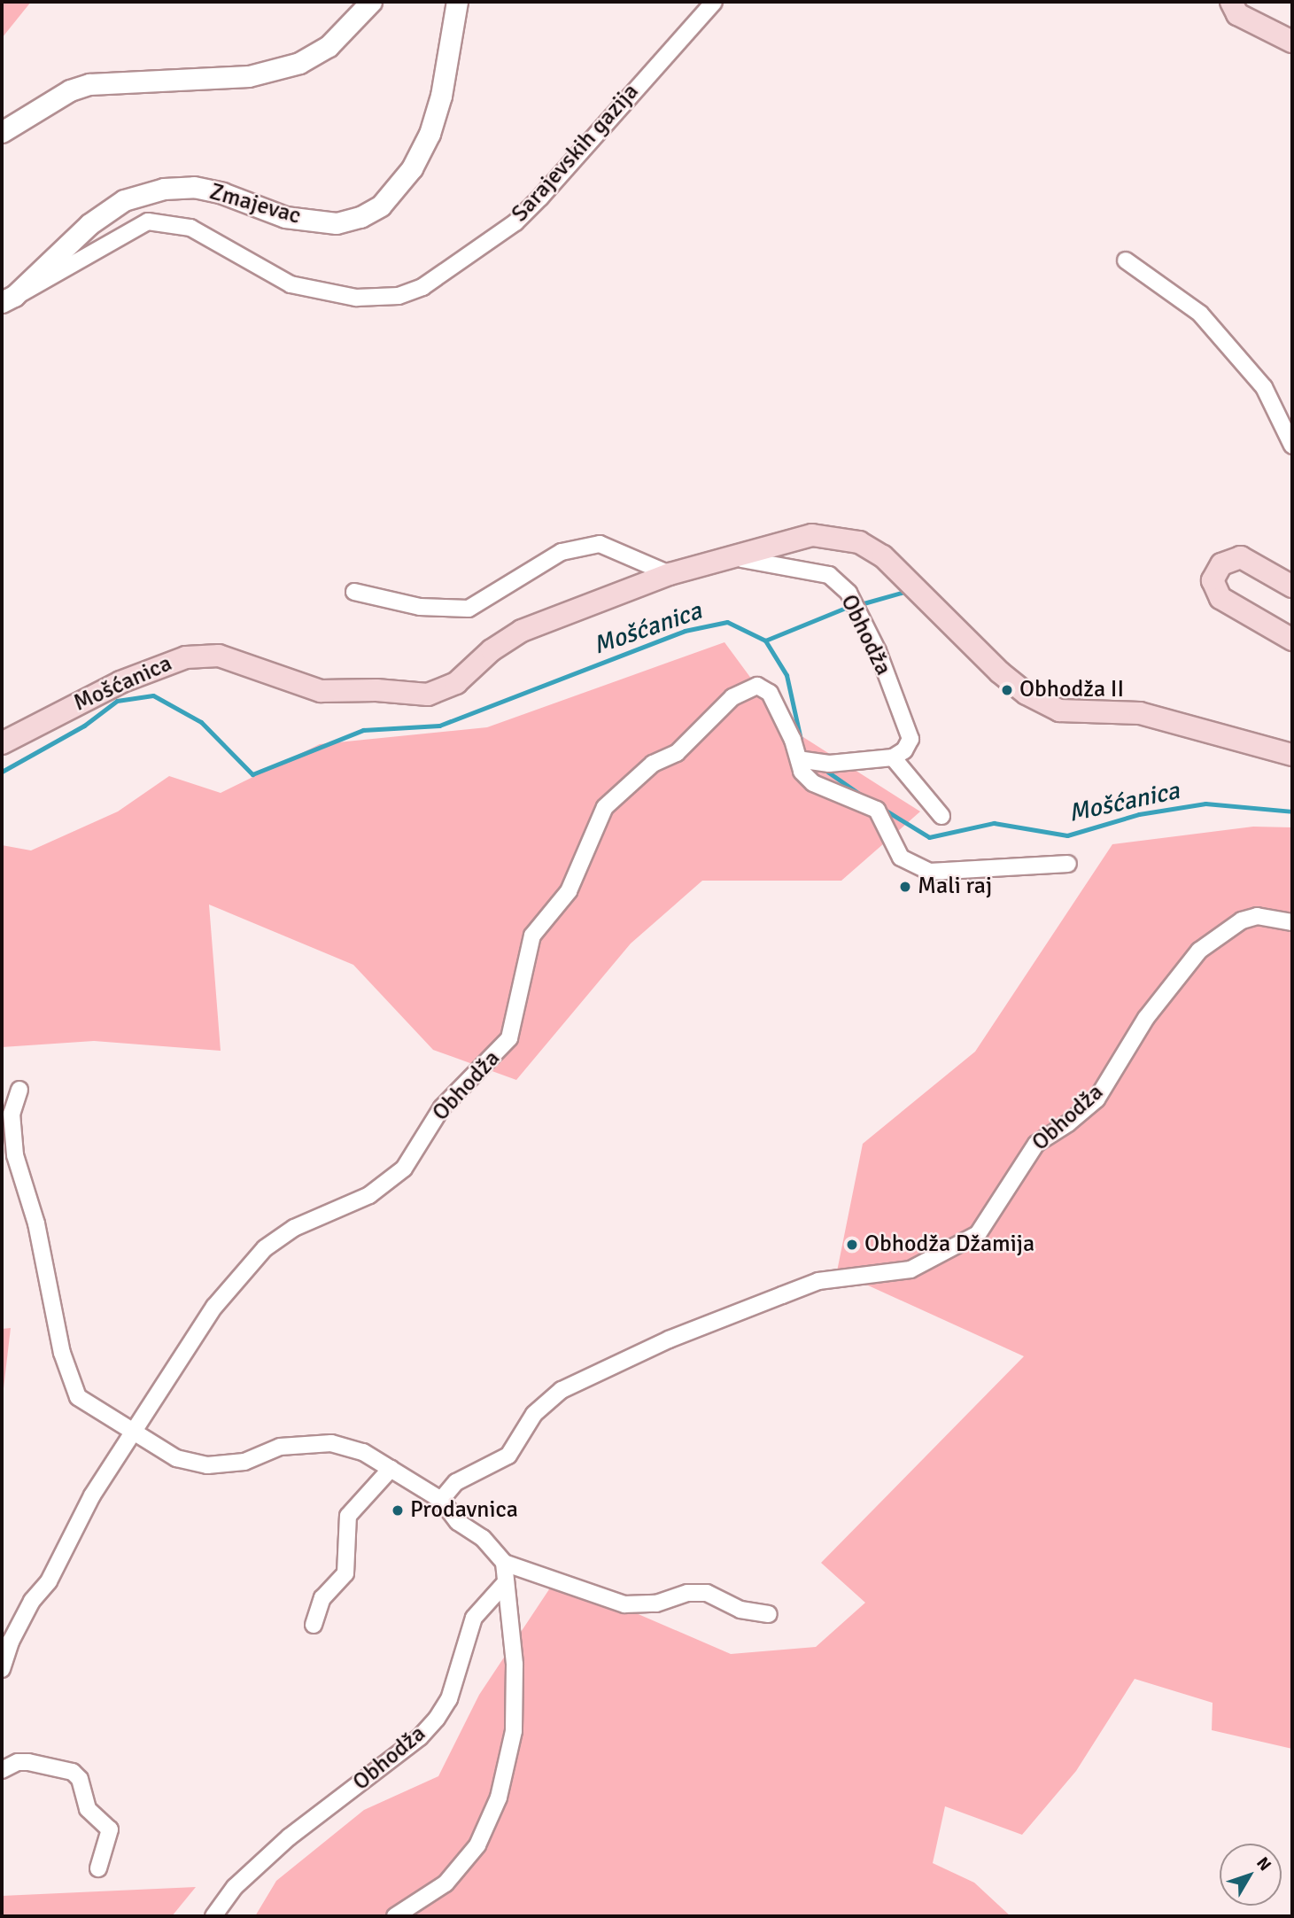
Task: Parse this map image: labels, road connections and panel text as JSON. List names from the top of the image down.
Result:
{
  "streets": {
    "main road": ["Mošćanica"],
    "street": ["Sarajevskih gazija", "Zmajevac", "Obhodža"]
  },
  "crossings": [
    ["Sarajevskih gazija", "Zmajevac"],
    ["Obhodža", "Mošćanica"]
  ],
  "water": ["Mošćanica"],
  "places": [
    "Obhodža II",
    "Mali raj",
    "Obhodža Džamija",
    "Prodavnica"
  ],
  "north": "top right"
}
